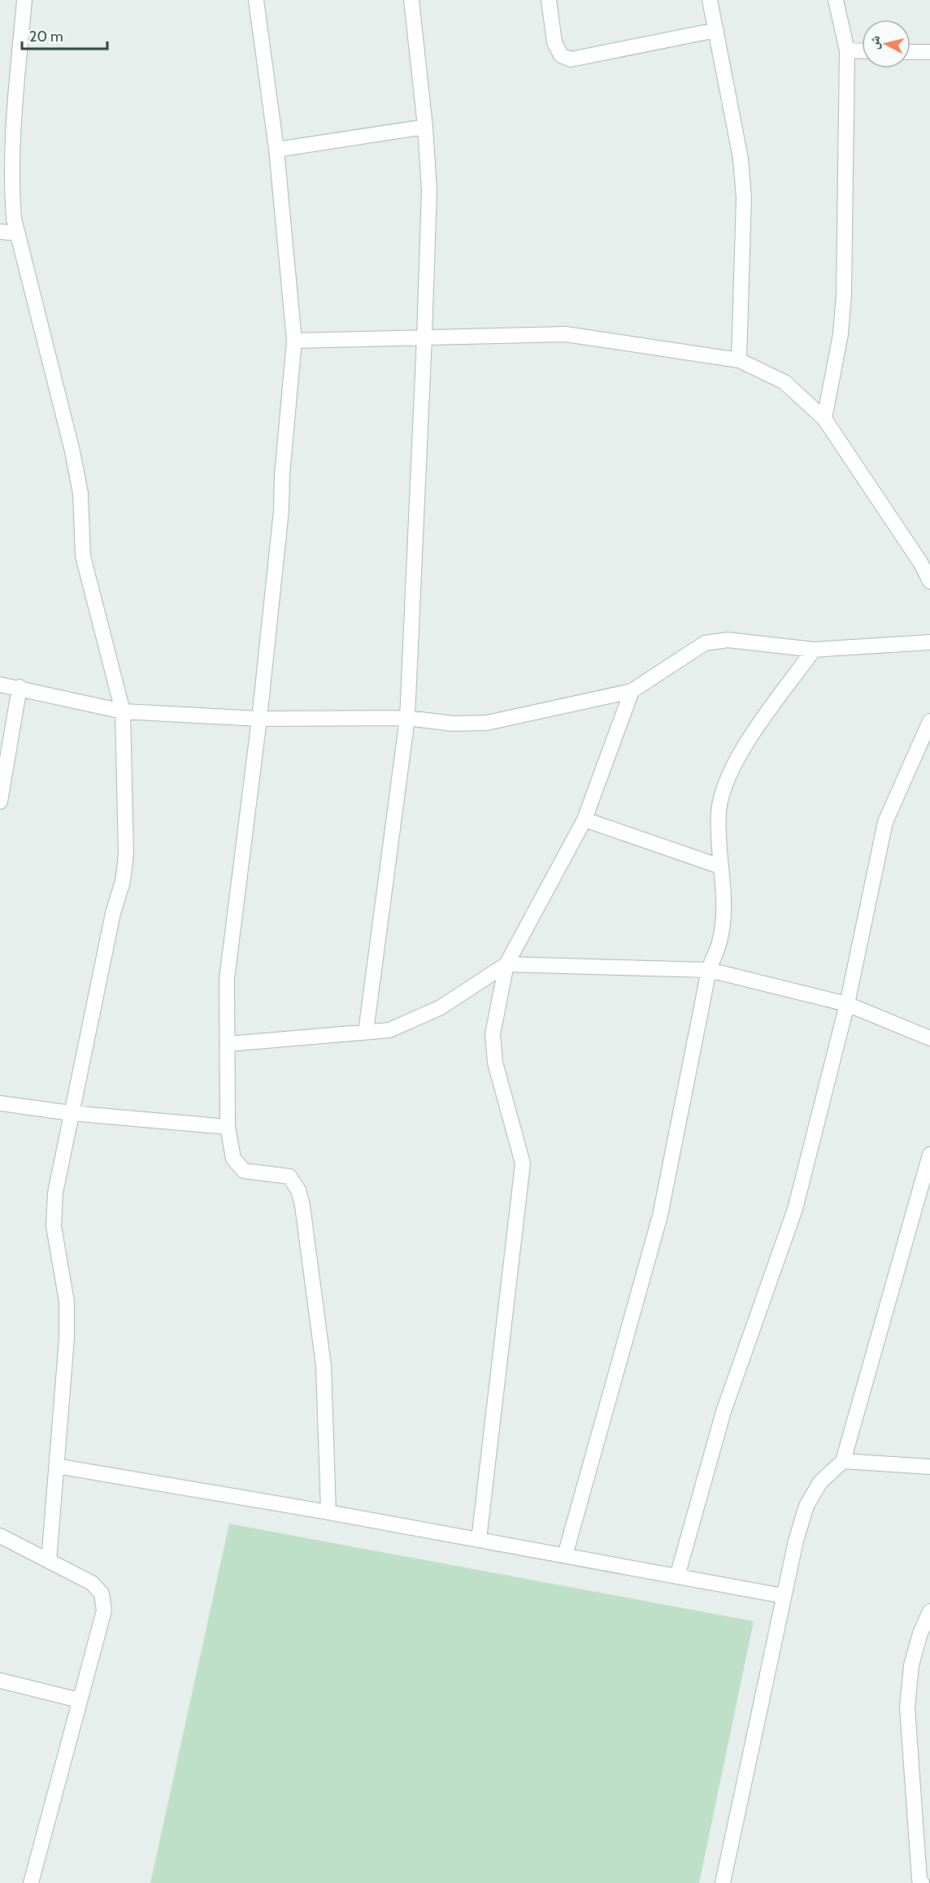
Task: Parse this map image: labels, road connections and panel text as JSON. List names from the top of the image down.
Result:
{
  "scale_bar": "20 m",
  "north": "left"
}
